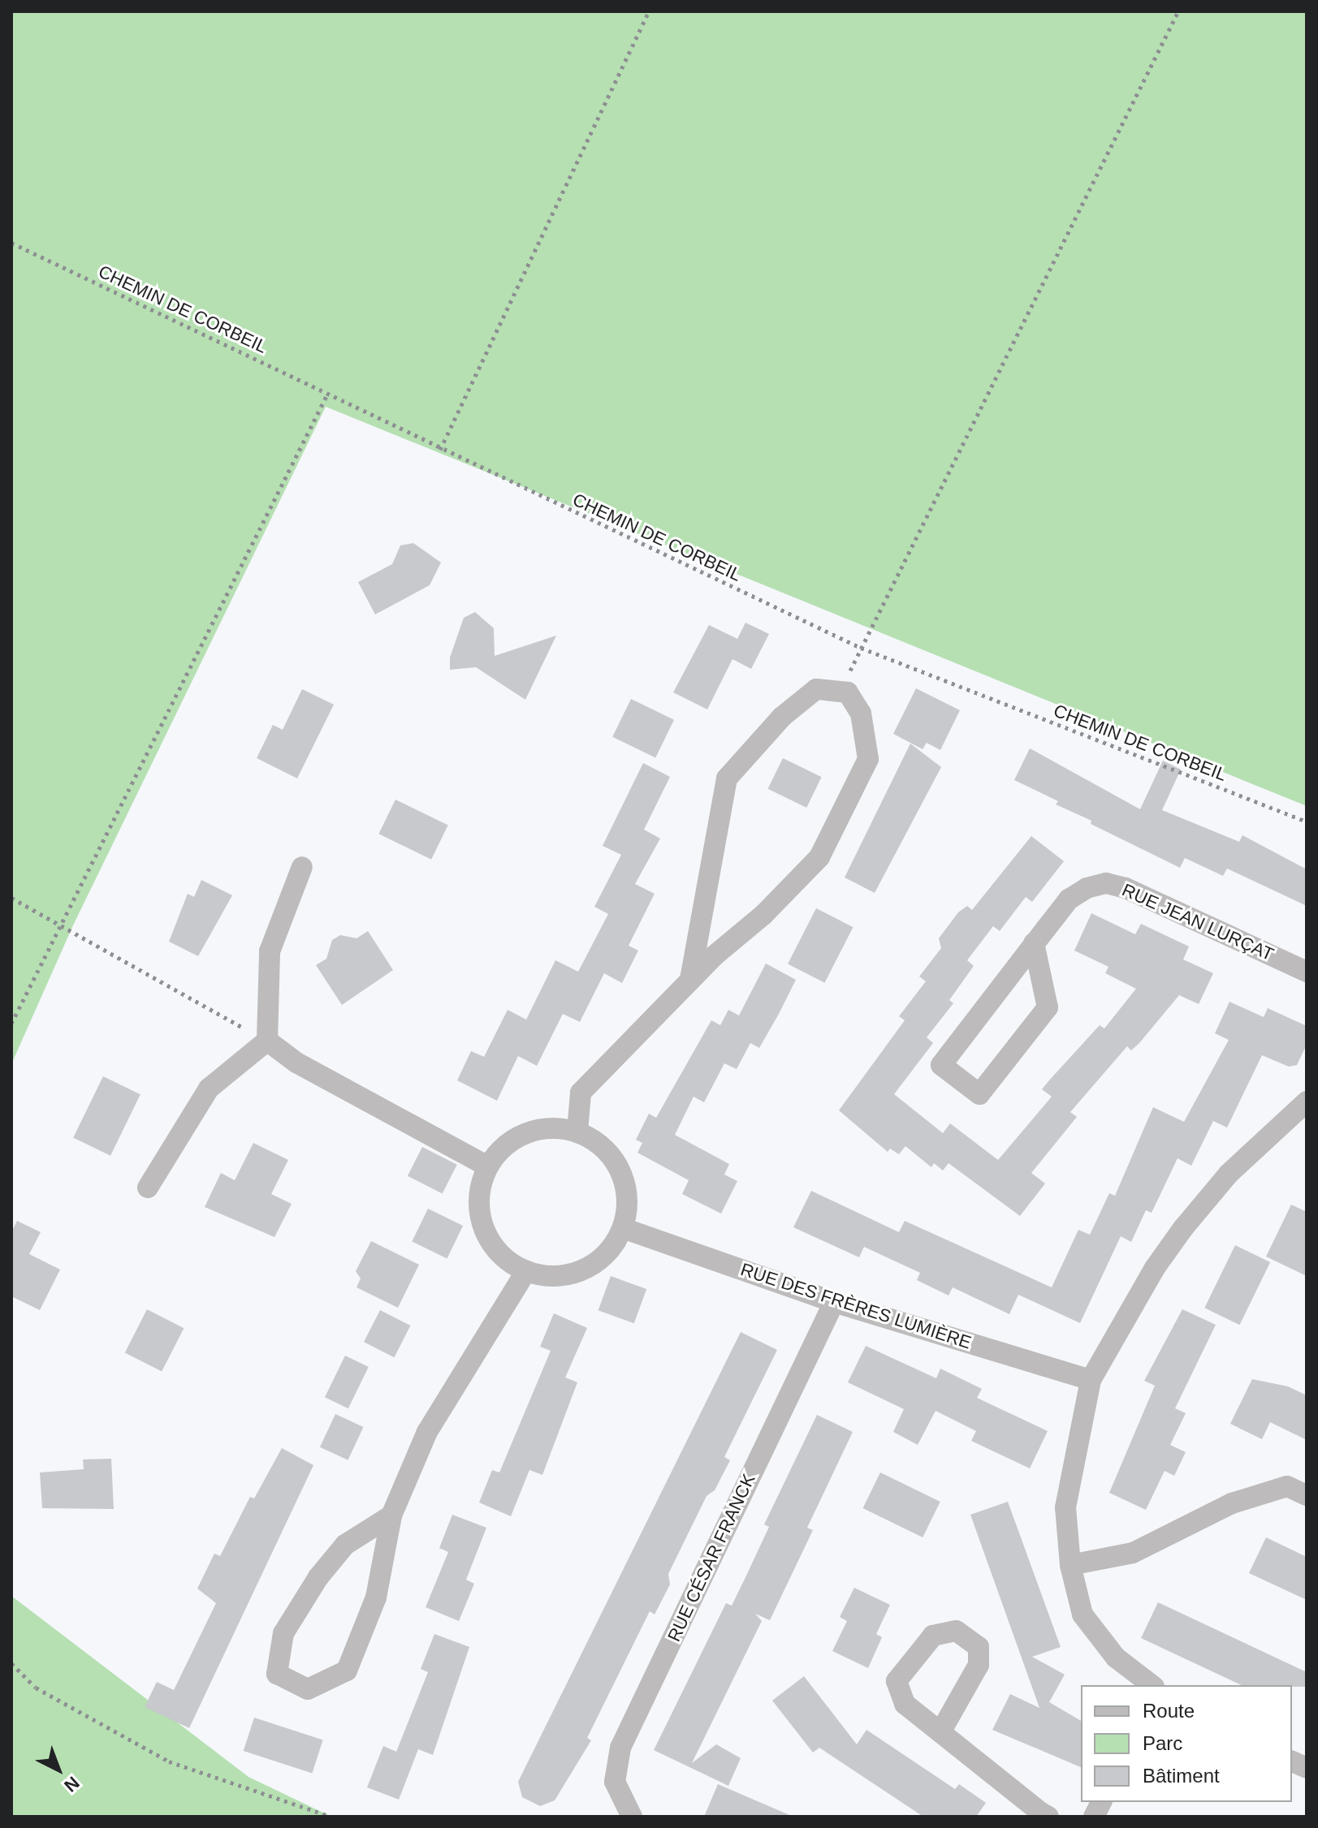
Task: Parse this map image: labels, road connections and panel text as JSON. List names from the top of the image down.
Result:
{
  "streets": {
    "street": ["RUE JEAN LURÇAT", "RUE DES FRÈRES LUMIÈRE", "RUE CÉSAR FRANCK"],
    "path": ["CHEMIN DE CORBEIL"]
  },
  "crossings": [
    ["RUE DES FRÈRES LUMIÈRE", "RUE CÉSAR FRANCK"]
  ],
  "legend": ["Route", "Parc", "Bâtiment"],
  "north": "bottom right"
}
